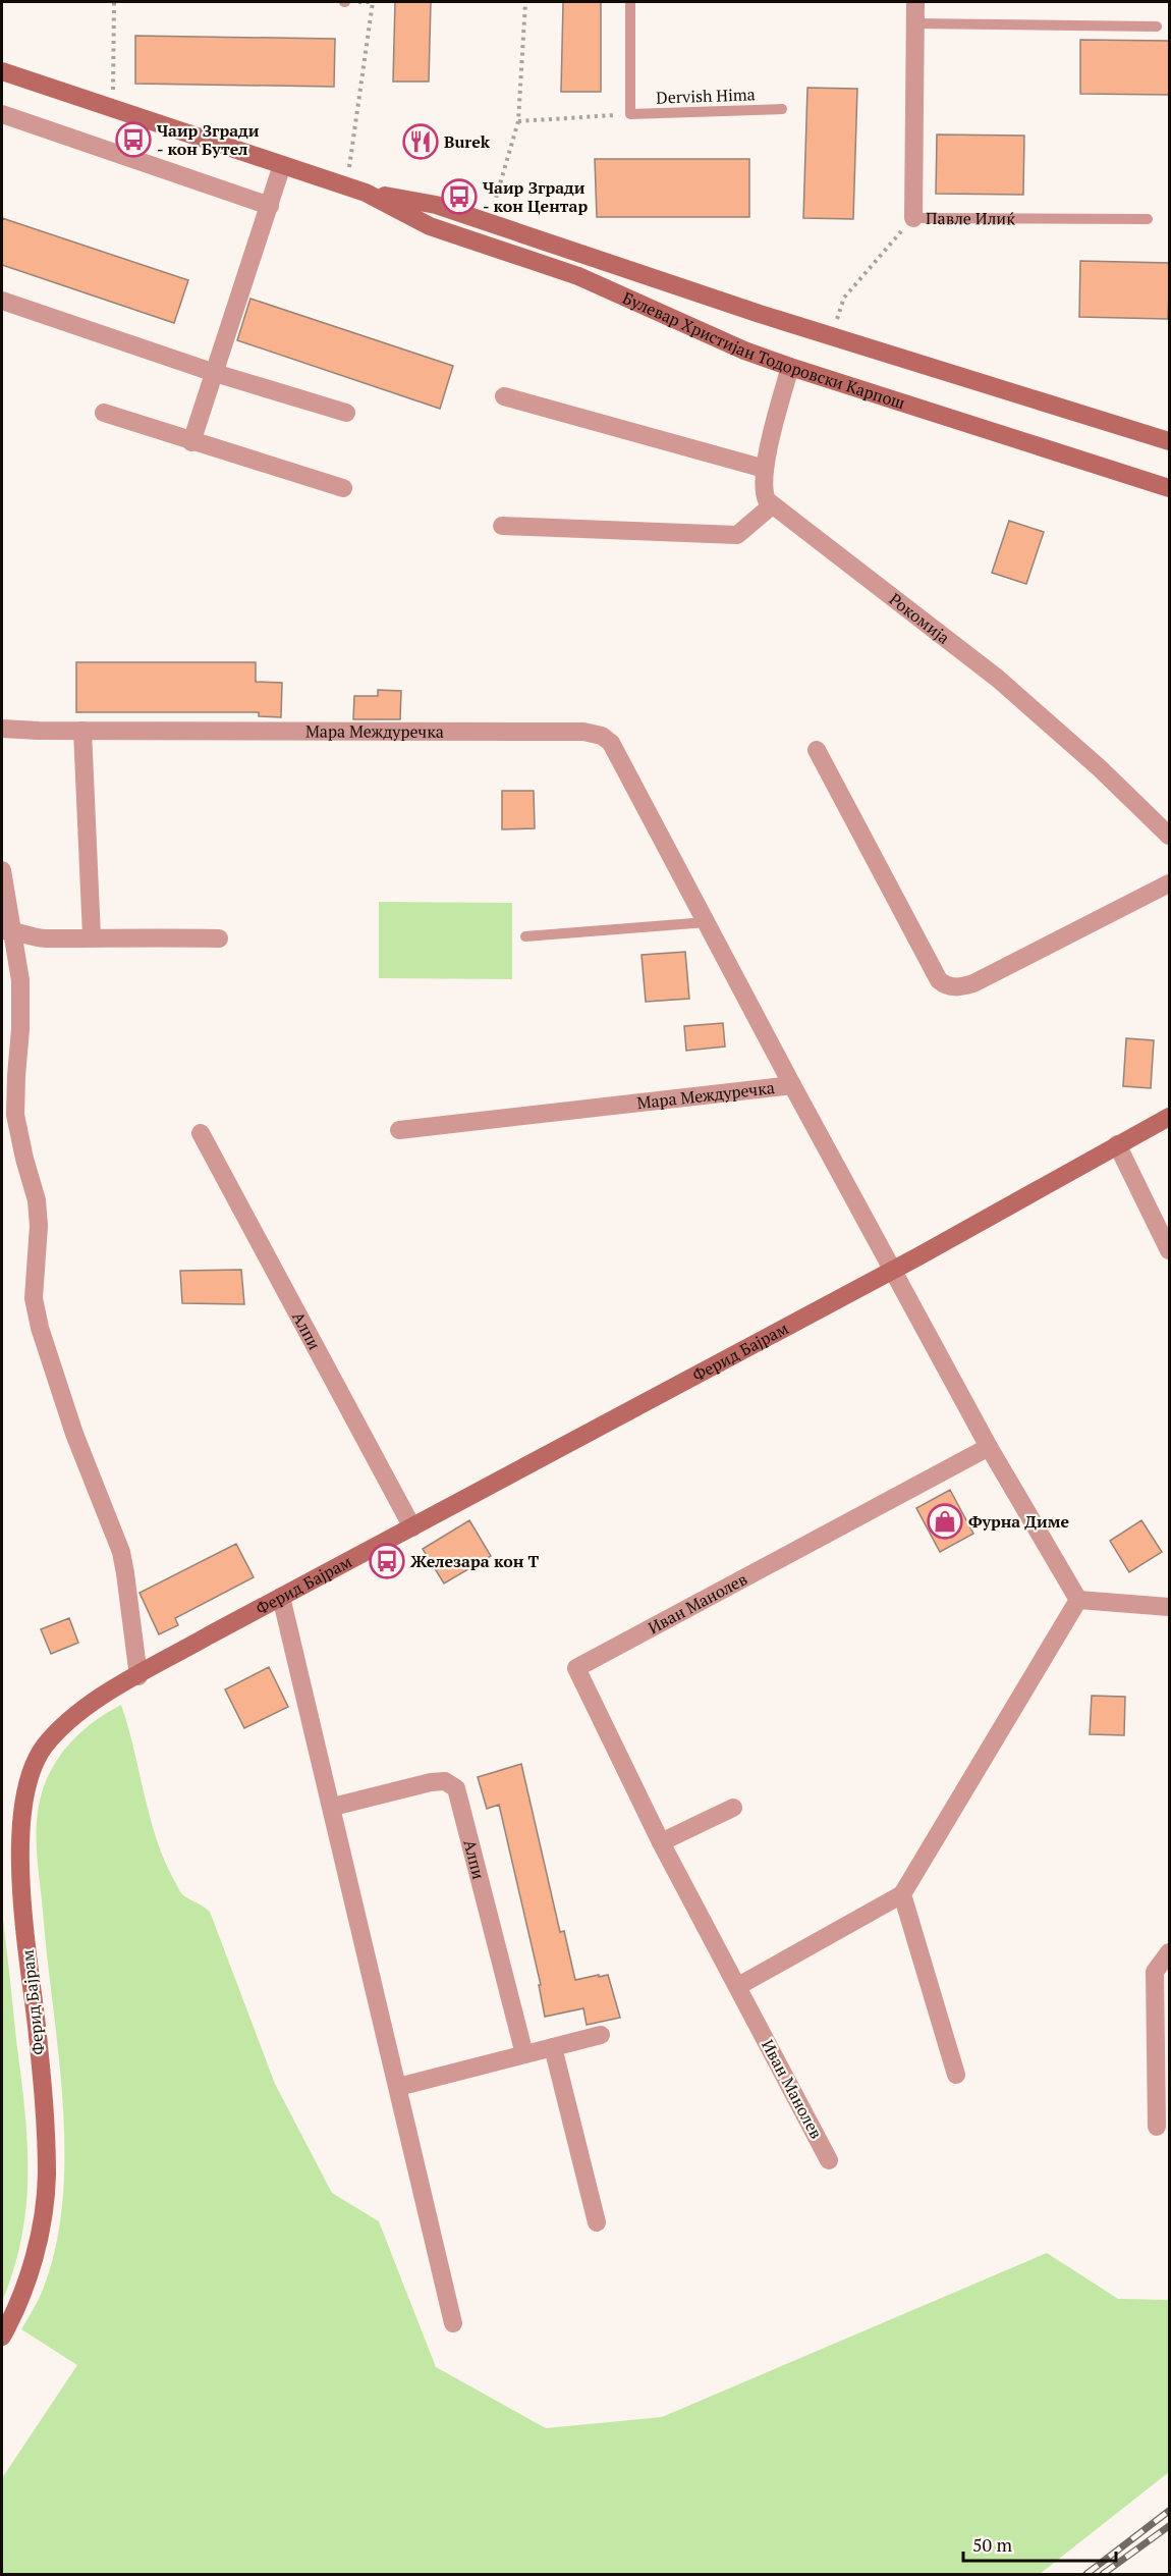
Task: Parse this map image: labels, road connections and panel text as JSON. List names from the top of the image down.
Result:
{
  "streets": {
    "street": [
      "Павле Илиќ",
      "Булевар Христијан Тодоровски Карпош",
      "Рокомија",
      "Мара Междуречка",
      "Алпи",
      "Ферид Бајрам",
      "Иван Манолев"
    ],
    "lane": ["Dervish Hima"]
  },
  "crossings": [
    ["Мара Междуречка", "Ферид Бајрам"],
    ["Алпи", "Ферид Бајрам"]
  ],
  "places": {
    "bus stop": ["Чаир Згради - кон Бутел", "Чаир Згради - кон Центар", "Железара кон Т"],
    "restaurant": ["Burek"],
    "shop": ["Фурна Диме"]
  },
  "scale_bar": "50 m"
}
